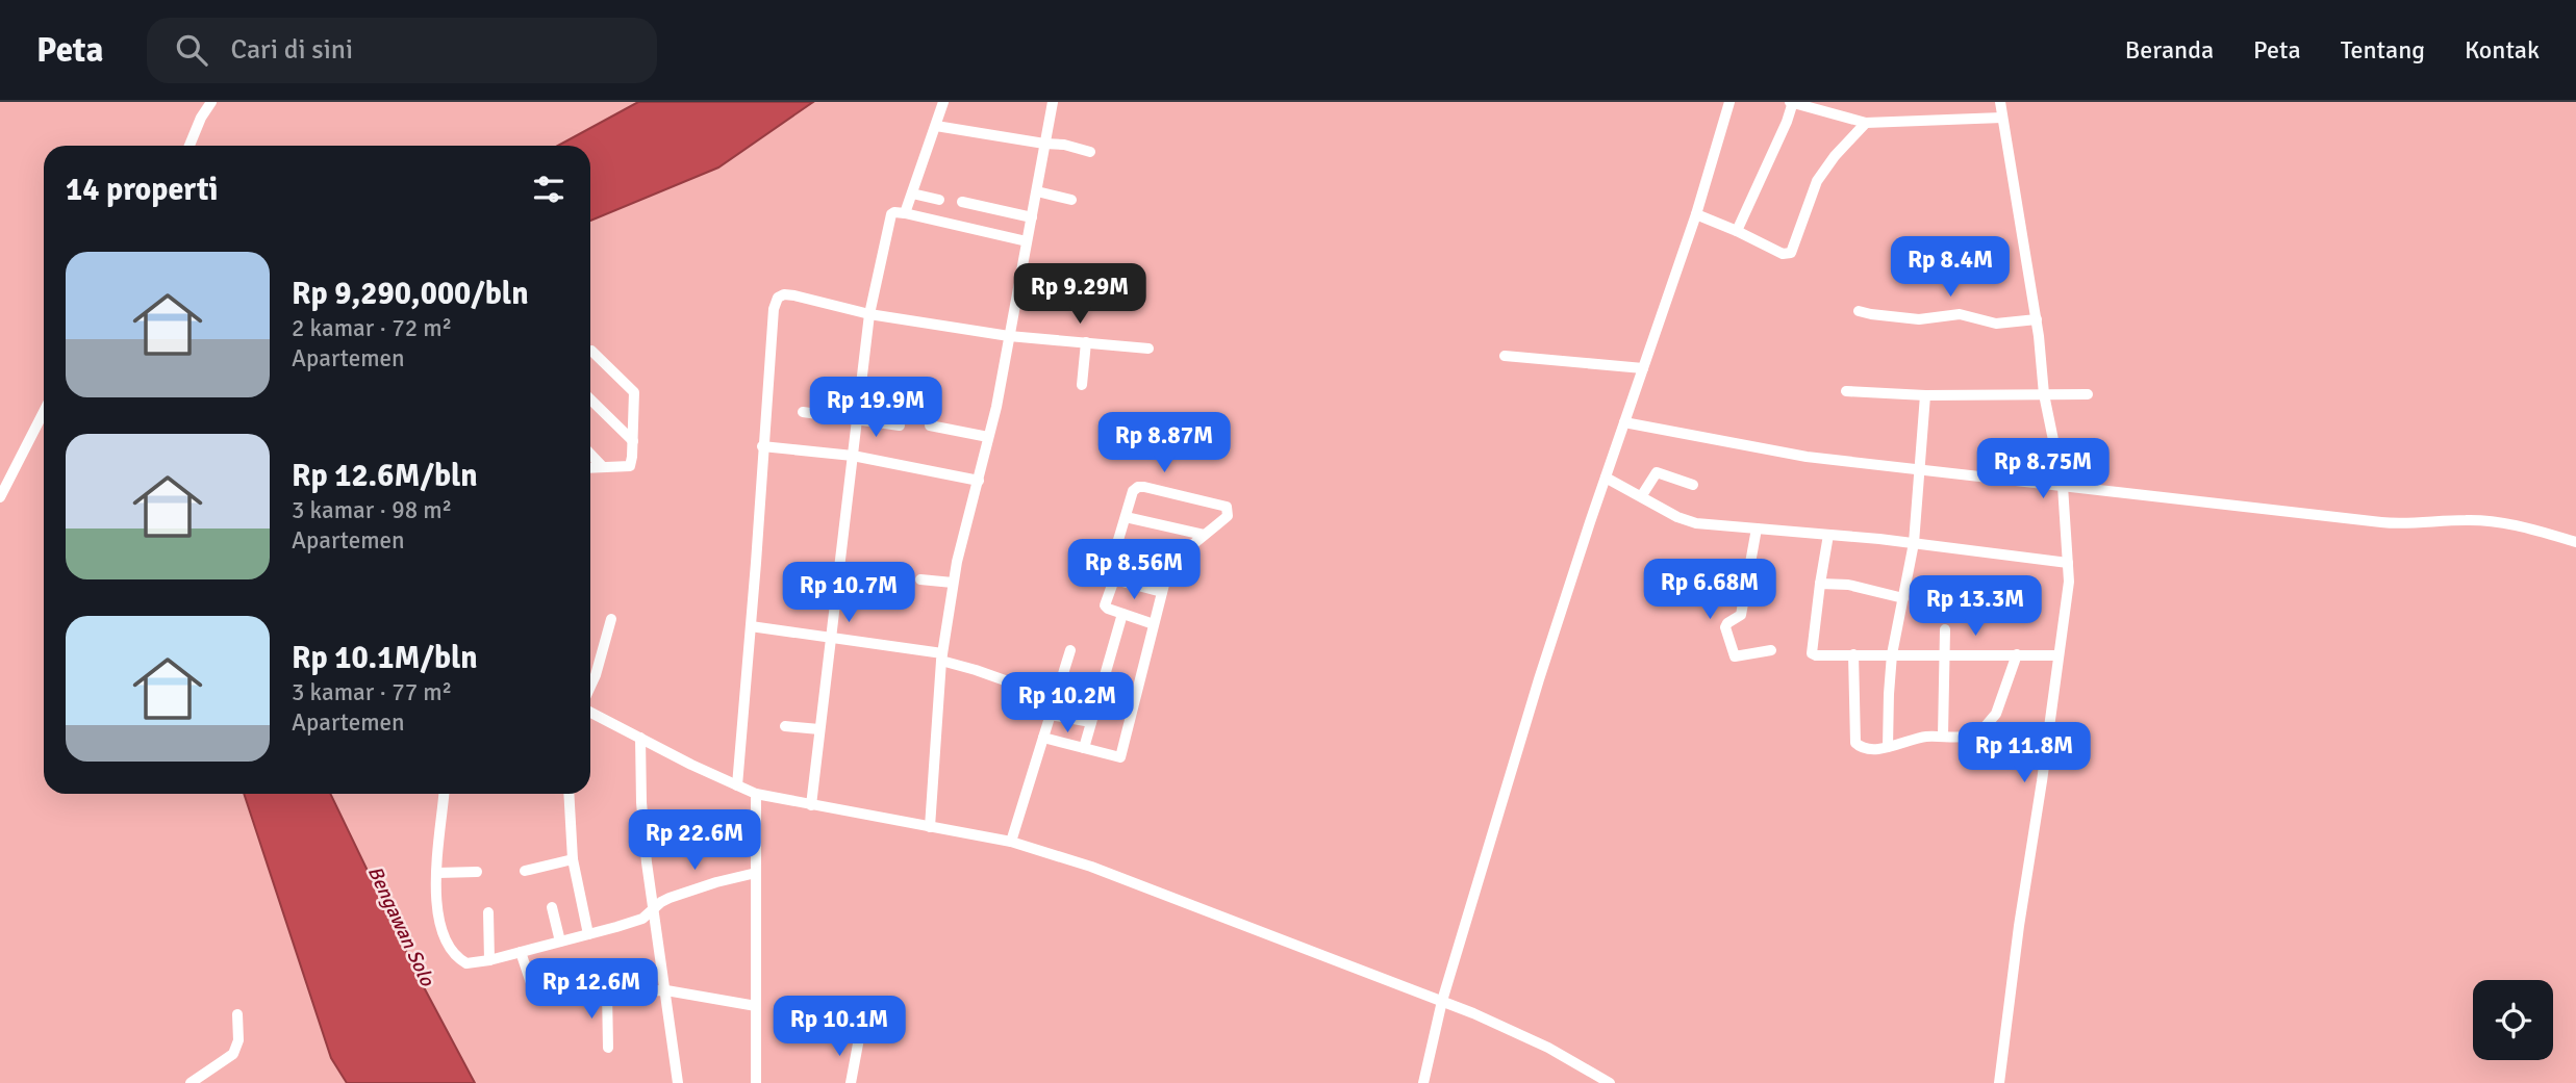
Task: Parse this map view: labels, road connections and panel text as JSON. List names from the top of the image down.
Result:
{
  "water": ["Bengawan Solo"],
  "page": {
    "header": "Peta",
    "search": "Cari di sini",
    "nav": [
      "Beranda",
      "Peta",
      "Tentang",
      "Kontak"
    ],
    "heading": "14 properti",
    "list": [
      {
        "name": "Rp 9,290,000/bln",
        "note": "2 kamar · 72 m² · Apartemen"
      },
      {
        "name": "Rp 12.6M/bln",
        "note": "3 kamar · 98 m² · Apartemen"
      },
      {
        "name": "Rp 10.1M/bln",
        "note": "3 kamar · 77 m² · Apartemen"
      }
    ],
    "price": [
      "Rp 8.4M",
      "Rp 9.29M",
      "Rp 19.9M",
      "Rp 8.87M",
      "Rp 8.75M",
      "Rp 8.56M",
      "Rp 6.68M",
      "Rp 10.7M",
      "Rp 13.3M",
      "Rp 10.2M",
      "Rp 11.8M",
      "Rp 22.6M",
      "Rp 12.6M",
      "Rp 10.1M"
    ]
  }
}
